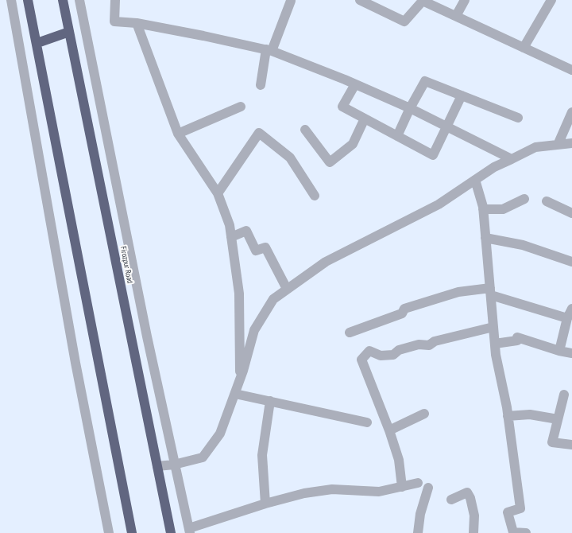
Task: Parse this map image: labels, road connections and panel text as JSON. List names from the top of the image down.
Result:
{
  "streets": {
    "highway": ["Firozpur Road"]
  }
}
